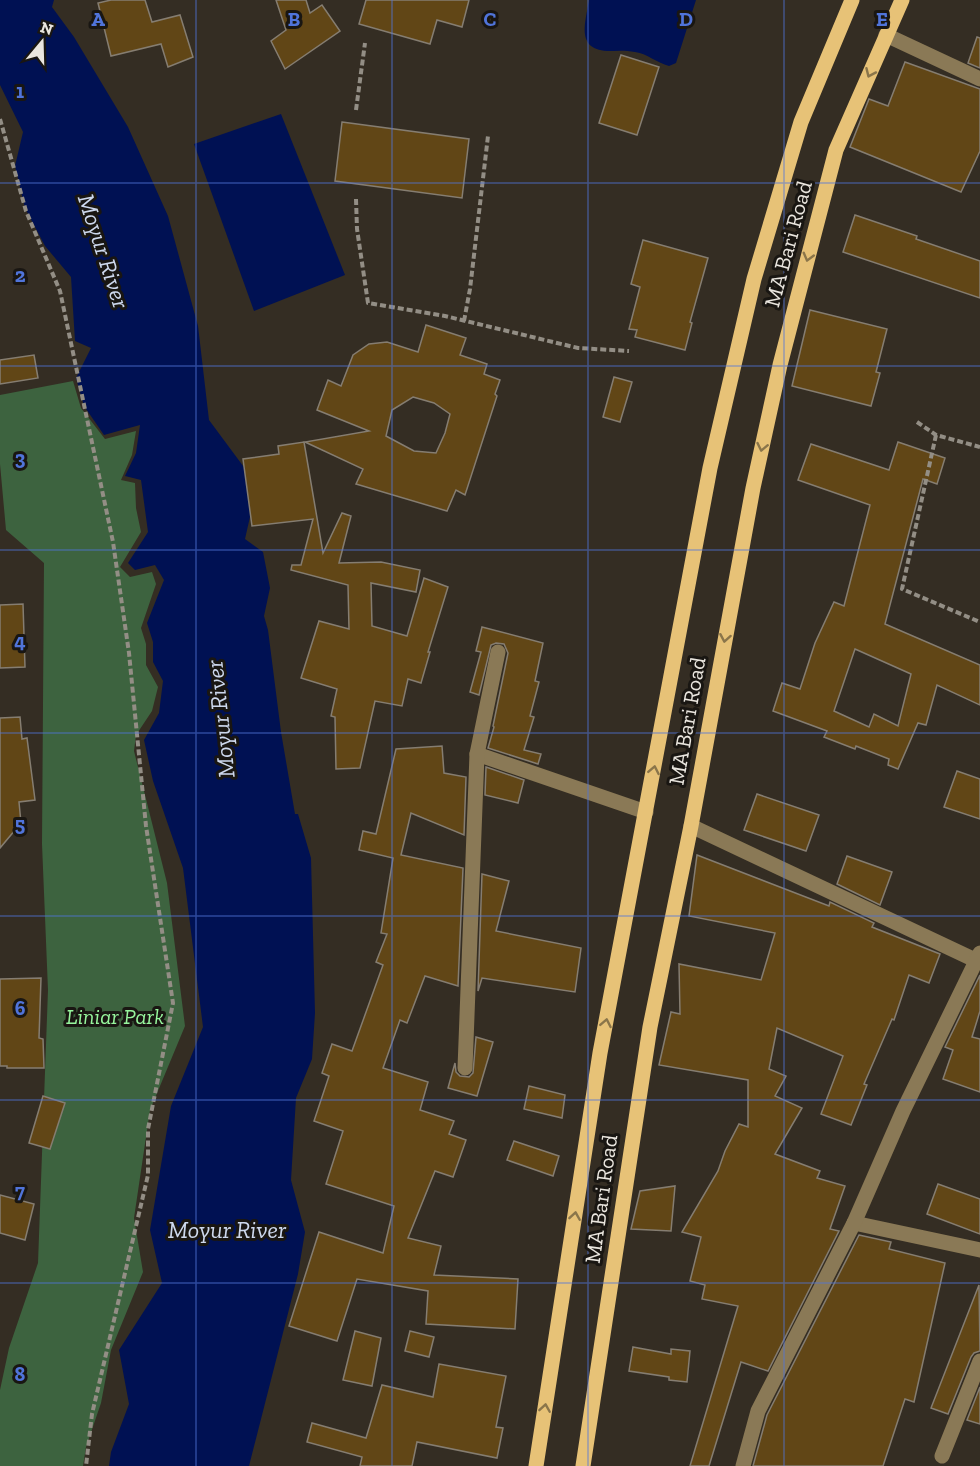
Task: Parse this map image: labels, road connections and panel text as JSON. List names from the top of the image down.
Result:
{
  "streets": {
    "main road": ["MA Bari Road"]
  },
  "water": ["Moyur River"],
  "parks": ["Liniar Park"],
  "north": "top",
  "grid": {
    "columns": [
      "A",
      "B",
      "C",
      "D",
      "E"
    ],
    "rows": [
      "1",
      "2",
      "3",
      "4",
      "5",
      "6",
      "7",
      "8"
    ]
  }
}
